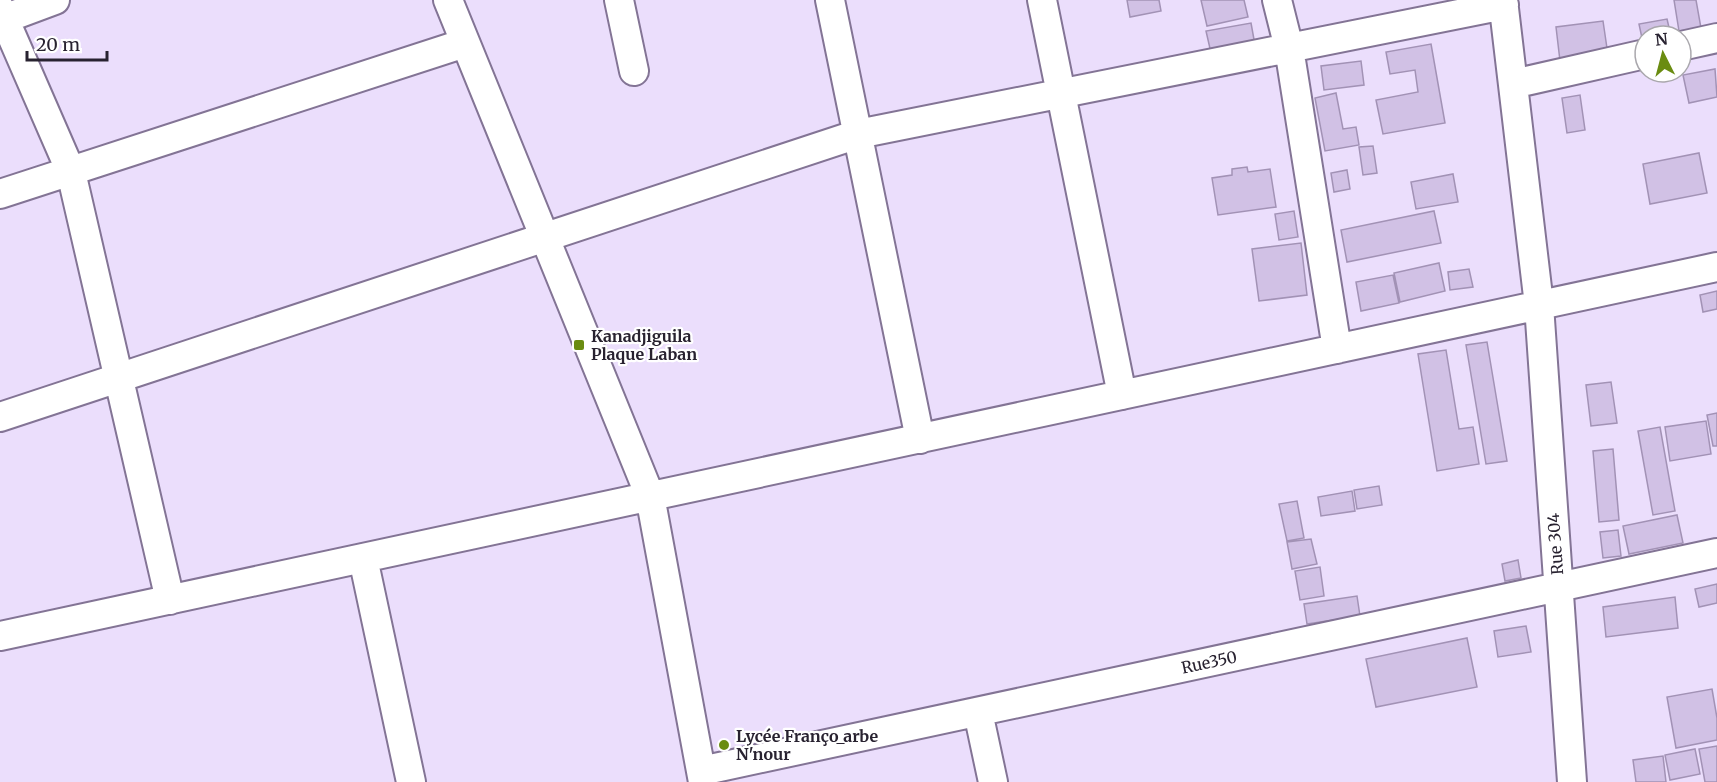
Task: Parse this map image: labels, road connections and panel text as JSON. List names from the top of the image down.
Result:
{
  "streets": {
    "street": ["Rue 304", "Rue350"]
  },
  "crossings": [
    ["Rue 304", "Rue350"]
  ],
  "places": {
    "transit": ["Kanadjiguila Plaque Laban"],
    "other": ["Lycée Franço_arbe N'nour"]
  },
  "scale_bar": "20 m",
  "north": "top"
}
